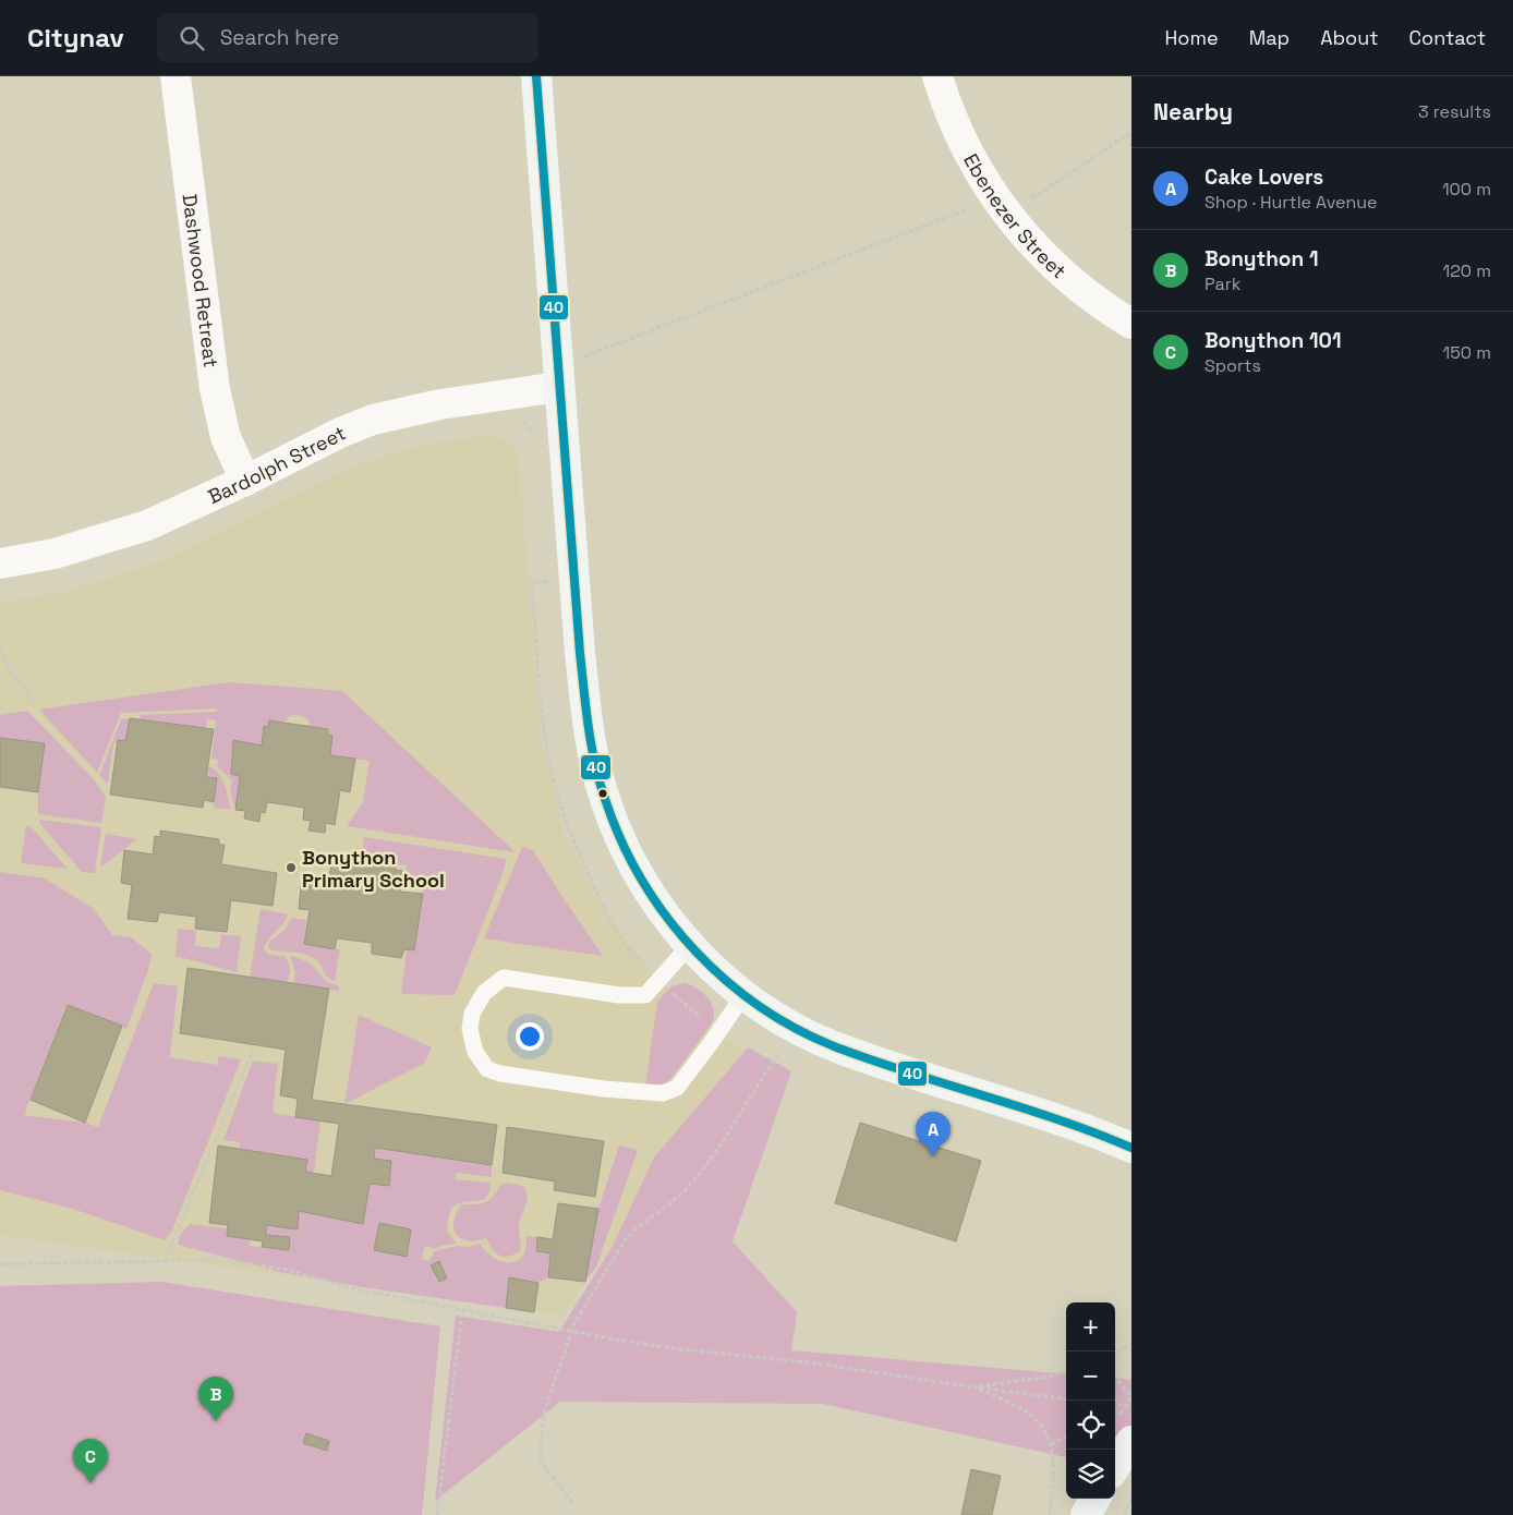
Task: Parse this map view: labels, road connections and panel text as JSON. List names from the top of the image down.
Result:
{
  "streets": {
    "street": ["Ebenezer Street", "Dashwood Retreat", "Bardolph Street"]
  },
  "crossings": [
    ["Dashwood Retreat", "Bardolph Street"]
  ],
  "places": ["Bonython Primary School"],
  "lines": ["transit line 40"],
  "page": {
    "header": "Citynav",
    "search": "Search here",
    "nav": [
      "Home",
      "Map",
      "About",
      "Contact"
    ],
    "heading": ["Nearby", "3 results"],
    "list": [
      {
        "mark": "A",
        "name": "Cake Lovers",
        "note": "Shop · Hurtle Avenue",
        "value": "100 m"
      },
      {
        "mark": "B",
        "name": "Bonython 1",
        "note": "Park",
        "value": "120 m"
      },
      {
        "mark": "C",
        "name": "Bonython 101",
        "note": "Sports",
        "value": "150 m"
      }
    ],
    "pins": ["A", "B", "C"],
    "map_buttons": ["+", "−"]
  }
}
